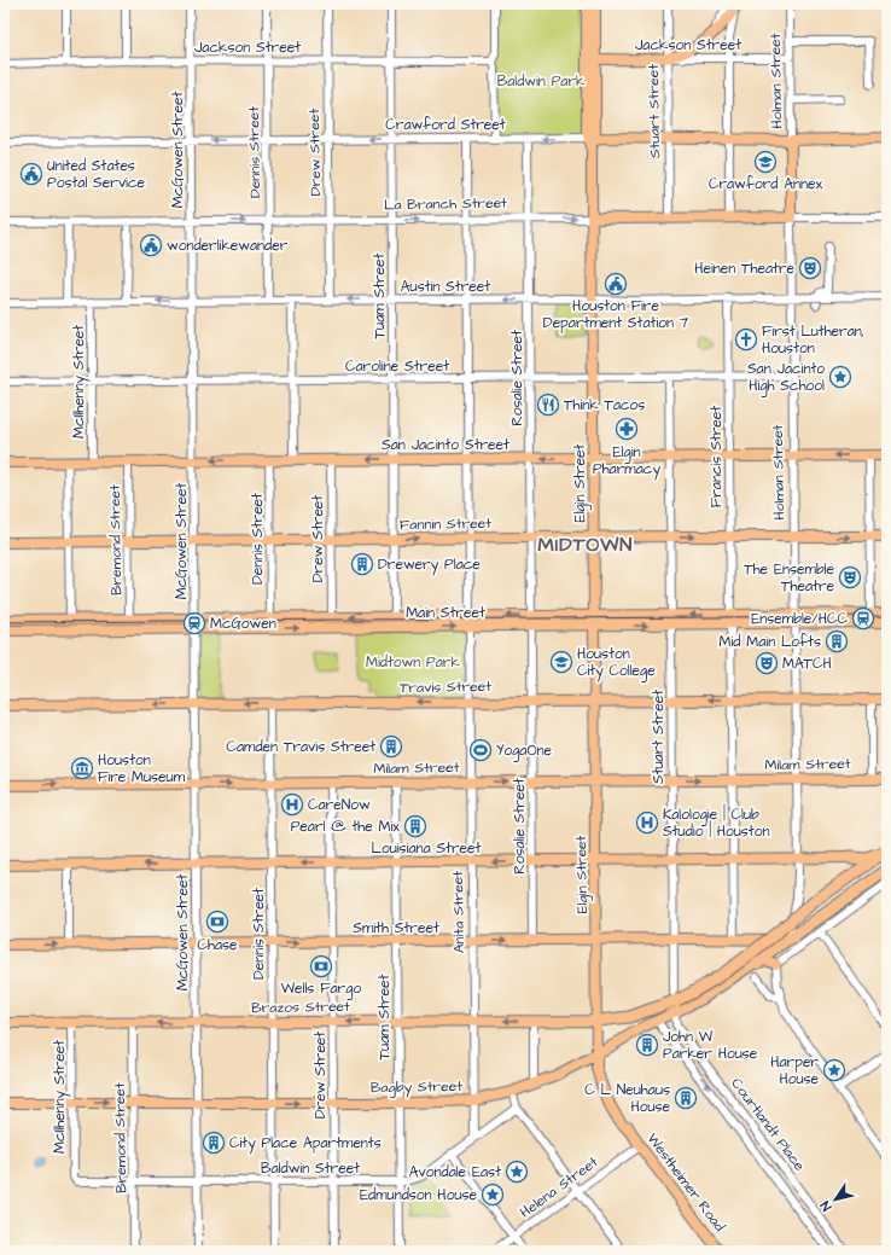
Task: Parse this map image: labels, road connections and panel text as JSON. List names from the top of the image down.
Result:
{
  "streets": {
    "main road": [
      "Jackson Street",
      "Holman Street",
      "Crawford Street",
      "La Branch Street",
      "San Jacinto Street",
      "Elgin Street",
      "Fannin Street",
      "Main Street",
      "Travis Street",
      "Milam Street",
      "Louisiana Street",
      "Smith Street",
      "Brazos Street",
      "Bagby Street",
      "Westheimer Road"
    ],
    "street": [
      "Stuart Street",
      "McGowen Street",
      "Dennis Street",
      "Drew Street",
      "Austin Street",
      "Tuam Street",
      "Caroline Street",
      "Rosalie Street",
      "McIlhenny Street",
      "Francis Street",
      "Bremond Street",
      "Anita Street",
      "Courtlandt Place",
      "Baldwin Street",
      "Helena Street"
    ]
  },
  "crossings": [
    ["Jackson Street", "Holman Street"],
    ["Jackson Street", "Stuart Street"],
    ["Jackson Street", "McGowen Street"],
    ["Jackson Street", "Dennis Street"],
    ["Jackson Street", "Drew Street"],
    ["Jackson Street", "Tuam Street"],
    ["Jackson Street", "Elgin Street"],
    ["Holman Street", "Crawford Street"],
    ["Holman Street", "La Branch Street"],
    ["Holman Street", "Austin Street"],
    ["Holman Street", "Caroline Street"],
    ["Holman Street", "San Jacinto Street"],
    ["Holman Street", "Fannin Street"],
    ["Holman Street", "Main Street"],
    ["Holman Street", "Travis Street"],
    ["Holman Street", "Milam Street"],
    ["Holman Street", "Louisiana Street"],
    ["Holman Street", "Smith Street"],
    ["Holman Street", "Bagby Street"],
    ["Stuart Street", "Crawford Street"],
    ["Stuart Street", "La Branch Street"],
    ["Stuart Street", "Caroline Street"],
    ["Stuart Street", "San Jacinto Street"],
    ["Stuart Street", "Fannin Street"],
    ["Stuart Street", "Main Street"],
    ["Stuart Street", "Travis Street"],
    ["Stuart Street", "Milam Street"],
    ["Stuart Street", "Louisiana Street"],
    ["Stuart Street", "Smith Street"],
    ["Crawford Street", "McGowen Street"],
    ["Crawford Street", "Dennis Street"],
    ["Crawford Street", "Drew Street"],
    ["Crawford Street", "Tuam Street"],
    ["Crawford Street", "Rosalie Street"],
    ["Crawford Street", "Elgin Street"],
    ["Crawford Street", "Anita Street"],
    ["McGowen Street", "La Branch Street"],
    ["McGowen Street", "Austin Street"],
    ["McGowen Street", "Caroline Street"],
    ["McGowen Street", "San Jacinto Street"],
    ["McGowen Street", "Fannin Street"],
    ["McGowen Street", "Main Street"],
    ["McGowen Street", "Travis Street"],
    ["McGowen Street", "Milam Street"],
    ["McGowen Street", "Louisiana Street"],
    ["McGowen Street", "Smith Street"],
    ["McGowen Street", "Brazos Street"],
    ["McGowen Street", "Bagby Street"],
    ["McGowen Street", "Baldwin Street"],
    ["Dennis Street", "La Branch Street"],
    ["Dennis Street", "Austin Street"],
    ["Dennis Street", "San Jacinto Street"],
    ["Dennis Street", "Fannin Street"],
    ["Dennis Street", "Main Street"],
    ["Dennis Street", "Travis Street"],
    ["Dennis Street", "Milam Street"],
    ["Dennis Street", "Louisiana Street"],
    ["Dennis Street", "Smith Street"],
    ["Dennis Street", "Brazos Street"],
    ["Dennis Street", "Bagby Street"],
    ["Dennis Street", "Baldwin Street"],
    ["Drew Street", "La Branch Street"],
    ["Drew Street", "Austin Street"],
    ["Drew Street", "San Jacinto Street"],
    ["Drew Street", "Fannin Street"],
    ["Drew Street", "Main Street"],
    ["Drew Street", "Milam Street"],
    ["Drew Street", "Louisiana Street"],
    ["Drew Street", "Smith Street"],
    ["Drew Street", "Brazos Street"],
    ["Drew Street", "Bagby Street"],
    ["Drew Street", "Baldwin Street"],
    ["La Branch Street", "Tuam Street"],
    ["La Branch Street", "Rosalie Street"],
    ["La Branch Street", "Elgin Street"],
    ["La Branch Street", "Anita Street"],
    ["Austin Street", "Tuam Street"],
    ["Austin Street", "Rosalie Street"],
    ["Austin Street", "McIlhenny Street"],
    ["Austin Street", "Francis Street"],
    ["Austin Street", "Elgin Street"],
    ["Austin Street", "Anita Street"],
    ["Tuam Street", "Caroline Street"],
    ["Tuam Street", "San Jacinto Street"],
    ["Tuam Street", "Fannin Street"],
    ["Tuam Street", "Main Street"],
    ["Tuam Street", "Milam Street"],
    ["Tuam Street", "Louisiana Street"],
    ["Tuam Street", "Smith Street"],
    ["Tuam Street", "Brazos Street"],
    ["Tuam Street", "Bagby Street"],
    ["Tuam Street", "Baldwin Street"],
    ["Caroline Street", "Rosalie Street"],
    ["Caroline Street", "McIlhenny Street"],
    ["Caroline Street", "Francis Street"],
    ["Caroline Street", "Elgin Street"],
    ["Caroline Street", "Anita Street"],
    ["Rosalie Street", "San Jacinto Street"],
    ["Rosalie Street", "Fannin Street"],
    ["Rosalie Street", "Main Street"],
    ["Rosalie Street", "Travis Street"],
    ["Rosalie Street", "Milam Street"],
    ["Rosalie Street", "Louisiana Street"],
    ["Rosalie Street", "Smith Street"],
    ["McIlhenny Street", "San Jacinto Street"],
    ["McIlhenny Street", "Brazos Street"],
    ["McIlhenny Street", "Bagby Street"],
    ["McIlhenny Street", "Baldwin Street"],
    ["San Jacinto Street", "Francis Street"],
    ["San Jacinto Street", "Elgin Street"],
    ["San Jacinto Street", "Bremond Street"],
    ["San Jacinto Street", "Anita Street"],
    ["Francis Street", "Fannin Street"],
    ["Francis Street", "Main Street"],
    ["Francis Street", "Travis Street"],
    ["Francis Street", "Milam Street"],
    ["Francis Street", "Louisiana Street"],
    ["Francis Street", "Smith Street"],
    ["Elgin Street", "Fannin Street"],
    ["Elgin Street", "Main Street"],
    ["Elgin Street", "Travis Street"],
    ["Elgin Street", "Milam Street"],
    ["Elgin Street", "Louisiana Street"],
    ["Elgin Street", "Smith Street"],
    ["Elgin Street", "Brazos Street"],
    ["Elgin Street", "Bagby Street"],
    ["Elgin Street", "Westheimer Road"],
    ["Fannin Street", "Bremond Street"],
    ["Fannin Street", "Anita Street"],
    ["Bremond Street", "Main Street"],
    ["Bremond Street", "Brazos Street"],
    ["Bremond Street", "Bagby Street"],
    ["Bremond Street", "Baldwin Street"],
    ["Main Street", "Anita Street"],
    ["Travis Street", "Anita Street"],
    ["Milam Street", "Anita Street"],
    ["Louisiana Street", "Anita Street"],
    ["Anita Street", "Smith Street"],
    ["Anita Street", "Brazos Street"],
    ["Anita Street", "Bagby Street"],
    ["Anita Street", "Baldwin Street"],
    ["Smith Street", "Bagby Street"],
    ["Bagby Street", "Courtlandt Place"],
    ["Bagby Street", "Westheimer Road"],
    ["Westheimer Road", "Helena Street"]
  ],
  "one_way": ["Travis Street", "Milam Street"],
  "districts": ["MIDTOWN"],
  "parks": ["Baldwin Park", "Midtown Park"],
  "places": {
    "school or university": ["Crawford Annex", "Houston City College"],
    "public building": ["United States Postal Service", "wonderlikewander", "Houston Fire Department Station 7"],
    "theatre": ["Heinen Theatre", "The Ensemble Theatre", "MATCH"],
    "church": ["First Lutheran, Houston"],
    "place": [
      "San Jacinto High School",
      "Harper House",
      "Avondale East",
      "Edmundson House"
    ],
    "restaurant": ["Think Tacos"],
    "pharmacy": ["Elgin Pharmacy"],
    "building": [
      "Drewery Place",
      "Mid Main Lofts",
      "Camden Travis Street",
      "Pearl @ the Mix",
      "John W Parker House",
      "C L Neuhaus House",
      "City Place Apartments"
    ],
    "station": ["Ensemble/HCC", "McGowen"],
    "sports": ["YogaOne"],
    "museum": ["Houston Fire Museum"],
    "hospital": ["CareNow", "Kalologie | Club Studio | Houston"],
    "bank": ["Chase", "Wells Fargo"]
  },
  "north": "bottom left"
}
